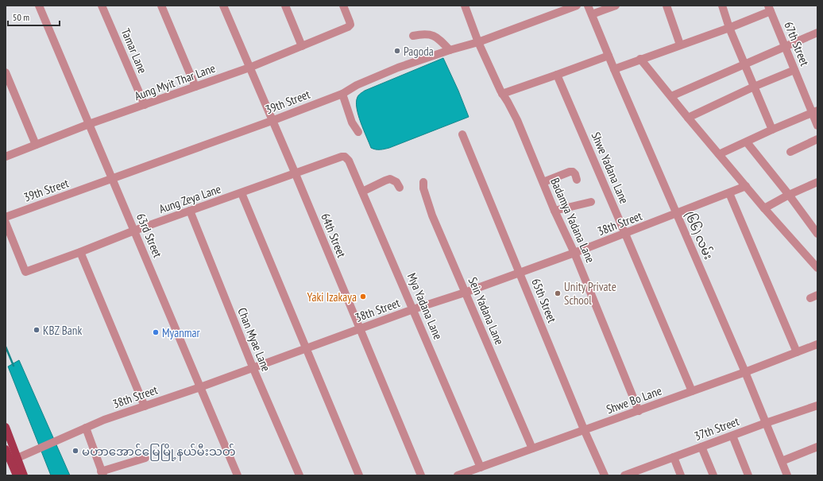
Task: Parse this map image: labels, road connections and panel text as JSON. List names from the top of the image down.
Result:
{
  "streets": {
    "street": [
      "67th Street",
      "Tamar Lane",
      "Aung Myit Thar Lane",
      "39th Street",
      "Shwe Yadana Lane",
      "Aung Zeya Lane",
      "Badamya Yadana Lane",
      "38th Street",
      "63rd Street",
      "64th Street",
      "(၆၆) လမ်း",
      "65th Street",
      "Mya Yadana Lane",
      "Sein Yadana Lane",
      "Chan Myae Lane",
      "Shwe Bo Lane",
      "37th Street"
    ]
  },
  "crossings": [
    ["Tamar Lane", "Aung Myit Thar Lane"],
    ["Aung Myit Thar Lane", "63rd Street"],
    ["Aung Myit Thar Lane", "64th Street"],
    ["39th Street", "Badamya Yadana Lane"],
    ["39th Street", "63rd Street"],
    ["39th Street", "64th Street"],
    ["Shwe Yadana Lane", "38th Street"],
    ["Shwe Yadana Lane", "Shwe Bo Lane"],
    ["Aung Zeya Lane", "63rd Street"],
    ["Aung Zeya Lane", "64th Street"],
    ["Aung Zeya Lane", "Mya Yadana Lane"],
    ["Aung Zeya Lane", "Chan Myae Lane"],
    ["Badamya Yadana Lane", "38th Street"],
    ["Badamya Yadana Lane", "Shwe Bo Lane"],
    ["38th Street", "63rd Street"],
    ["38th Street", "64th Street"],
    ["38th Street", "(၆၆) လမ်း"],
    ["38th Street", "65th Street"],
    ["38th Street", "Mya Yadana Lane"],
    ["38th Street", "Sein Yadana Lane"],
    ["38th Street", "Chan Myae Lane"],
    ["(၆၆) လမ်း", "Shwe Bo Lane"],
    ["(၆၆) လမ်း", "37th Street"],
    ["65th Street", "Shwe Bo Lane"],
    ["Mya Yadana Lane", "Shwe Bo Lane"],
    ["Sein Yadana Lane", "Shwe Bo Lane"]
  ],
  "places": [
    "Pagoda",
    "Unity Private School",
    "Yaki Izakaya",
    "KBZ Bank",
    "Myanmar",
    "မဟာအောင်မြေမြို့နယ်မီးသတ်"
  ],
  "scale_bar": "50 m"
}
